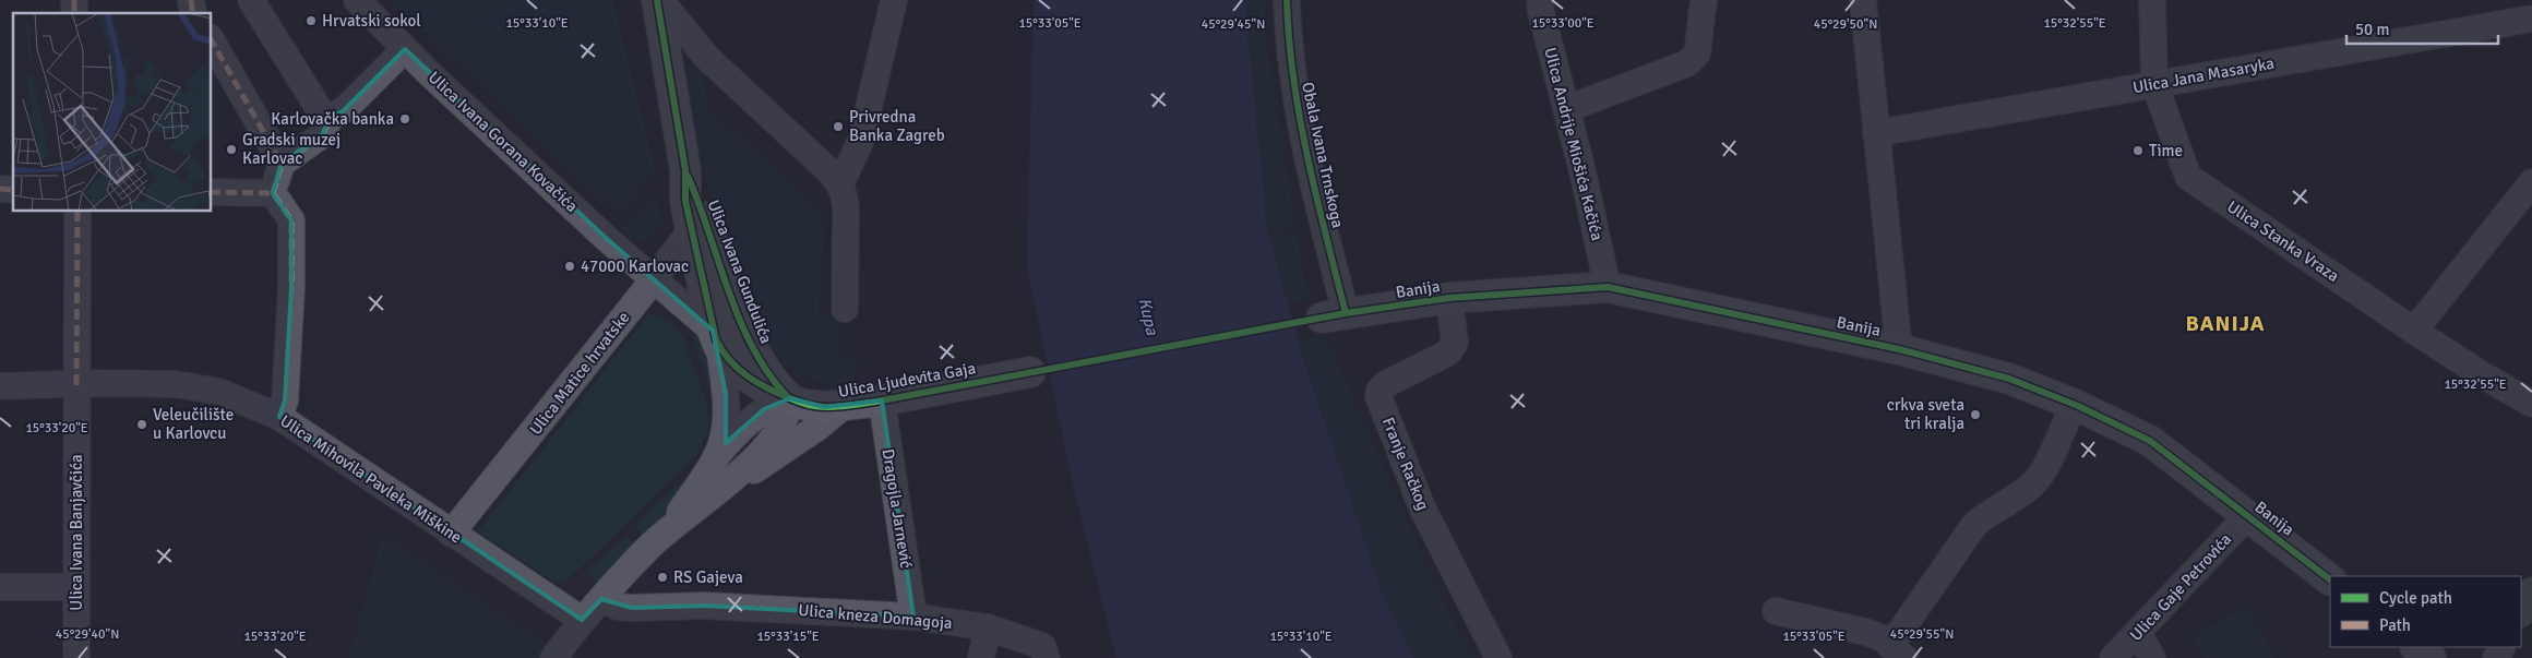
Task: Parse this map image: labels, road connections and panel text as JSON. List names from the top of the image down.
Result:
{
  "streets": {
    "main road": ["Ulica Ivana Gundulića", "Banija", "Ulica Ljudevita Gaja"],
    "street": [
      "Ulica Jana Masaryka",
      "Ulica Ivana Gorana Kovačića",
      "Ulica Andrije Miošića Kačića",
      "Obala Ivana Trnskoga",
      "Ulica Stanka Vraza",
      "Ulica Matice hrvatske",
      "Franje Račkog",
      "Ulica Mihovila Pavleka Miškine",
      "Dragojla Jarnević",
      "Ulica Ivana Banjavčića",
      "Ulica Gaje Petrovića",
      "Ulica kneza Domagoja"
    ]
  },
  "crossings": [
    ["Ulica Jana Masaryka", "Ulica Stanka Vraza"],
    ["Ulica Ivana Gorana Kovačića", "Ulica Ivana Gundulića"],
    ["Ulica Ivana Gorana Kovačića", "Ulica Matice hrvatske"],
    ["Ulica Ivana Gorana Kovačića", "Ulica Ljudevita Gaja"],
    ["Ulica Andrije Miošića Kačića", "Banija"],
    ["Obala Ivana Trnskoga", "Banija"],
    ["Ulica Ivana Gundulića", "Ulica Matice hrvatske"],
    ["Ulica Ivana Gundulića", "Ulica Ljudevita Gaja"],
    ["Banija", "Franje Račkog"],
    ["Banija", "Ulica Gaje Petrovića"],
    ["Ulica Matice hrvatske", "Ulica Mihovila Pavleka Miškine"],
    ["Ulica Ljudevita Gaja", "Ulica Mihovila Pavleka Miškine"],
    ["Ulica Ljudevita Gaja", "Dragojla Jarnević"],
    ["Ulica Ljudevita Gaja", "Ulica kneza Domagoja"],
    ["Ulica Mihovila Pavleka Miškine", "Ulica Ivana Banjavčića"],
    ["Dragojla Jarnević", "Ulica kneza Domagoja"]
  ],
  "districts": ["BANIJA"],
  "water": ["Kupa"],
  "places": [
    "Hrvatski sokol",
    "Karlovačka banka",
    "Privredna Banka Zagreb",
    "Gradski muzej Karlovac",
    "Time",
    "47000 Karlovac",
    "crkva sveta tri kralja",
    "Veleučilište u Karlovcu",
    "RS Gajeva"
  ],
  "legend": ["Cycle path", "Path"],
  "scale_bar": "50 m",
  "coordinates": [
    "15°33'05\"E",
    "15°33'10\"E",
    "15°33'00\"E",
    "15°32'55\"E",
    "45°29'45\"N",
    "45°29'50\"N",
    "15°33'20\"E",
    "45°29'40\"N",
    "45°29'55\"N",
    "15°33'15\"E"
  ]
}
